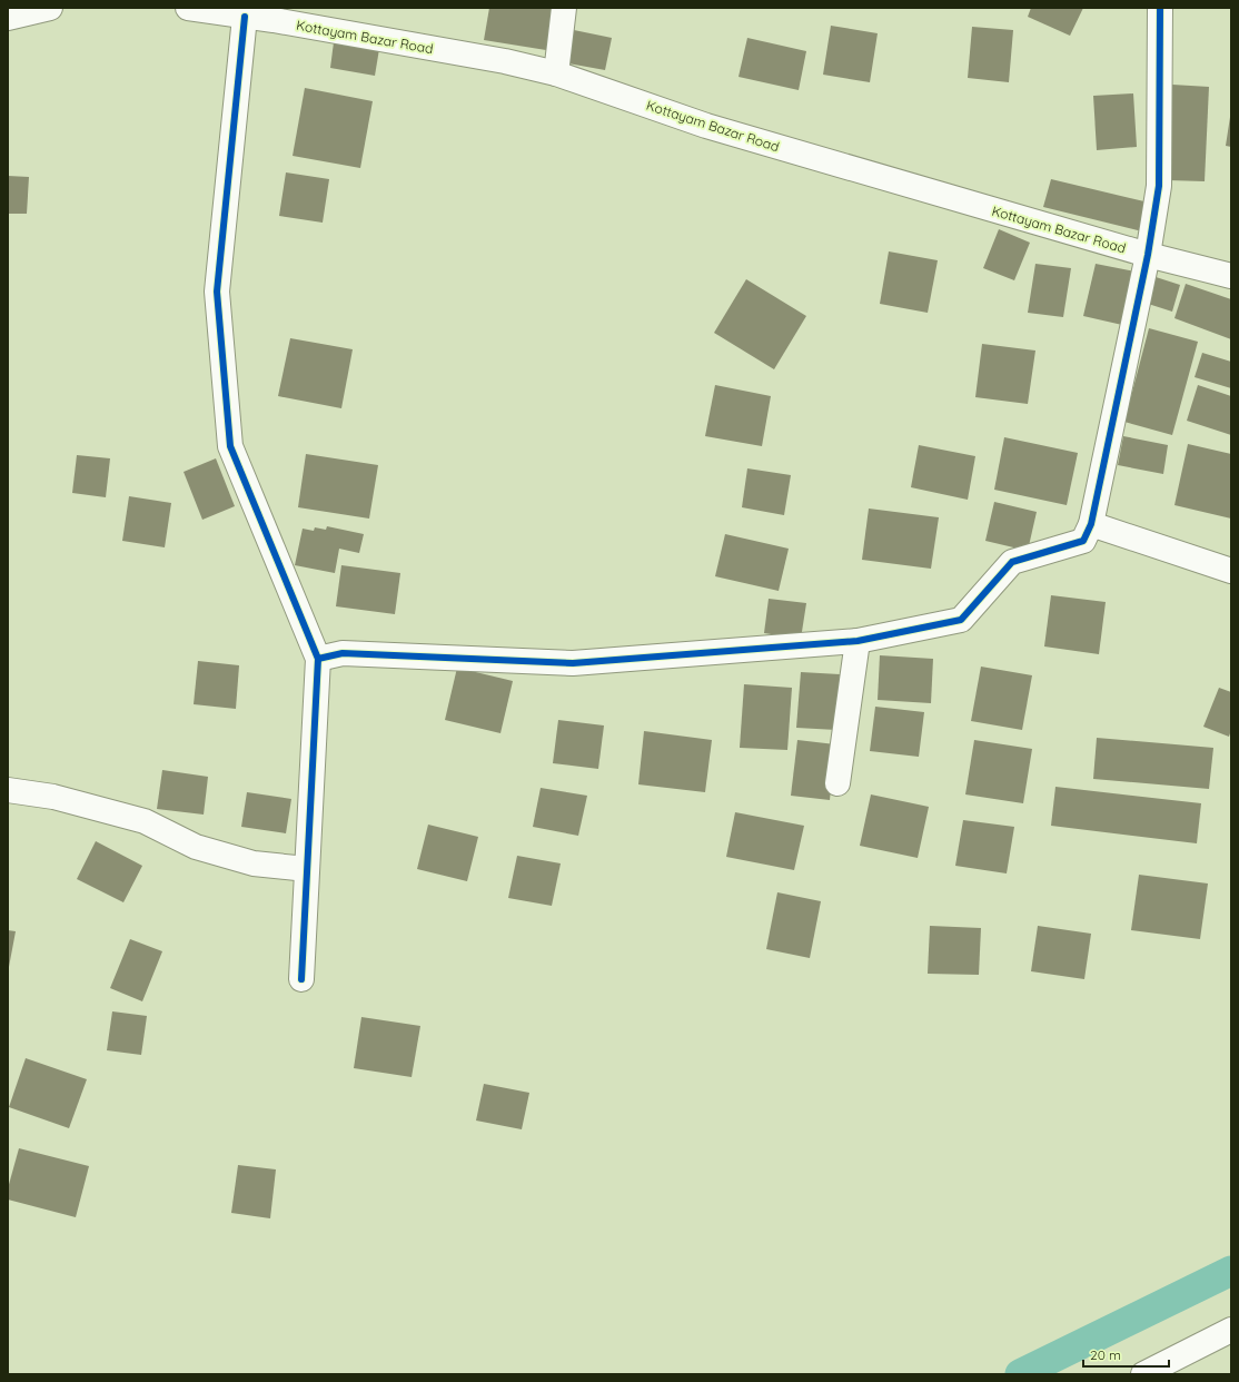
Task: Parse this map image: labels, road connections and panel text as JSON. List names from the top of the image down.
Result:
{
  "streets": {
    "street": ["Kottayam Bazar Road"]
  },
  "scale_bar": "20 m"
}
